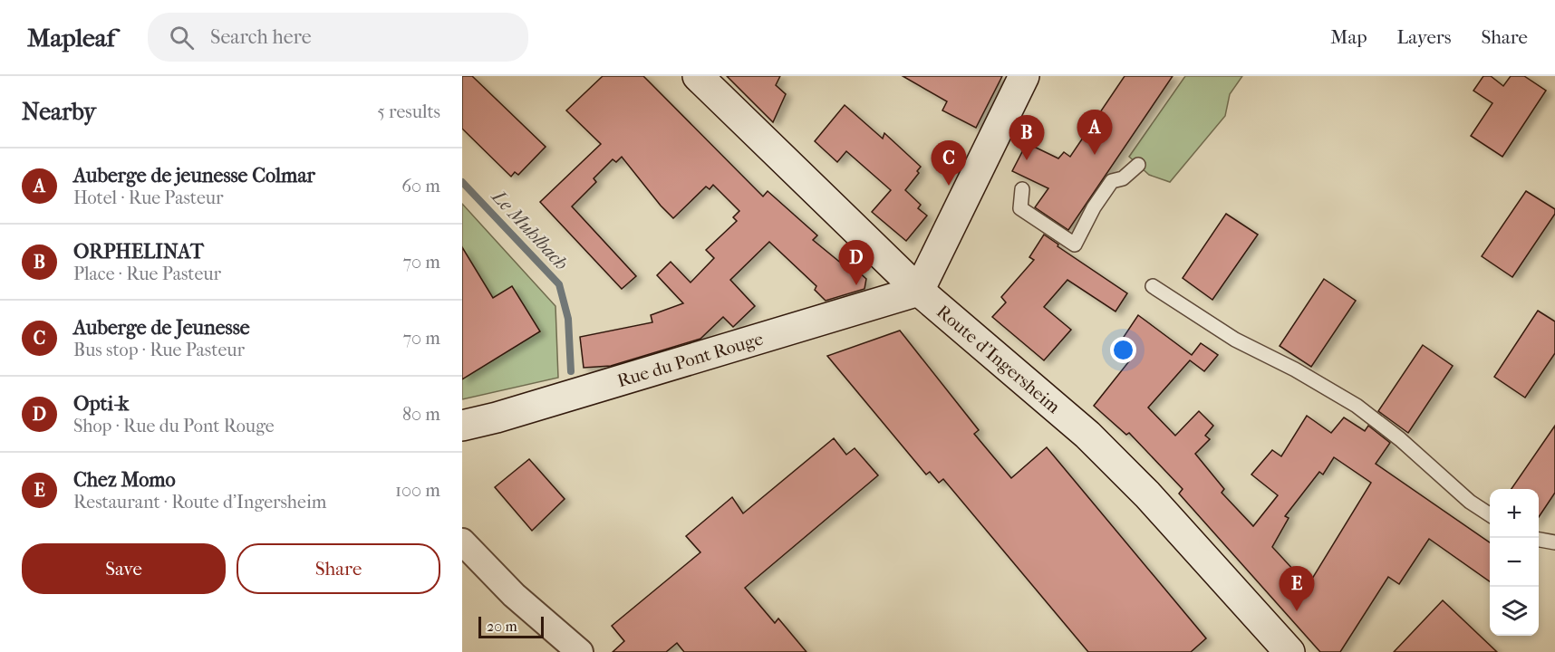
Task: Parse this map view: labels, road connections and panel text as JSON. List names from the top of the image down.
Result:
{
  "streets": {
    "main road": ["Route d'Ingersheim", "Rue du Pont Rouge"]
  },
  "crossings": [
    ["Route d'Ingersheim", "Rue du Pont Rouge"]
  ],
  "water": ["Le Muhlbach"],
  "scale_bar": "20 m",
  "page": {
    "header": "Mapleaf",
    "search": "Search here",
    "nav": ["Map", "Layers", "Share"],
    "heading": ["Nearby", "5 results"],
    "pins": [
      "A",
      "B",
      "C",
      "D",
      "E"
    ],
    "list": [
      {
        "mark": "A",
        "name": "Auberge de jeunesse Colmar",
        "note": "Hotel · Rue Pasteur",
        "value": "60 m"
      },
      {
        "mark": "B",
        "name": "ORPHELINAT",
        "note": "Place · Rue Pasteur",
        "value": "70 m"
      },
      {
        "mark": "C",
        "name": "Auberge de Jeunesse",
        "note": "Bus stop · Rue Pasteur",
        "value": "70 m"
      },
      {
        "mark": "D",
        "name": "Opti-k",
        "note": "Shop · Rue du Pont Rouge",
        "value": "80 m"
      },
      {
        "mark": "E",
        "name": "Chez Momo",
        "note": "Restaurant · Route d'Ingersheim",
        "value": "100 m"
      }
    ],
    "map_buttons": ["+", "−"],
    "buttons": ["Save", "Share"],
    "scale": "20 m"
  }
}
